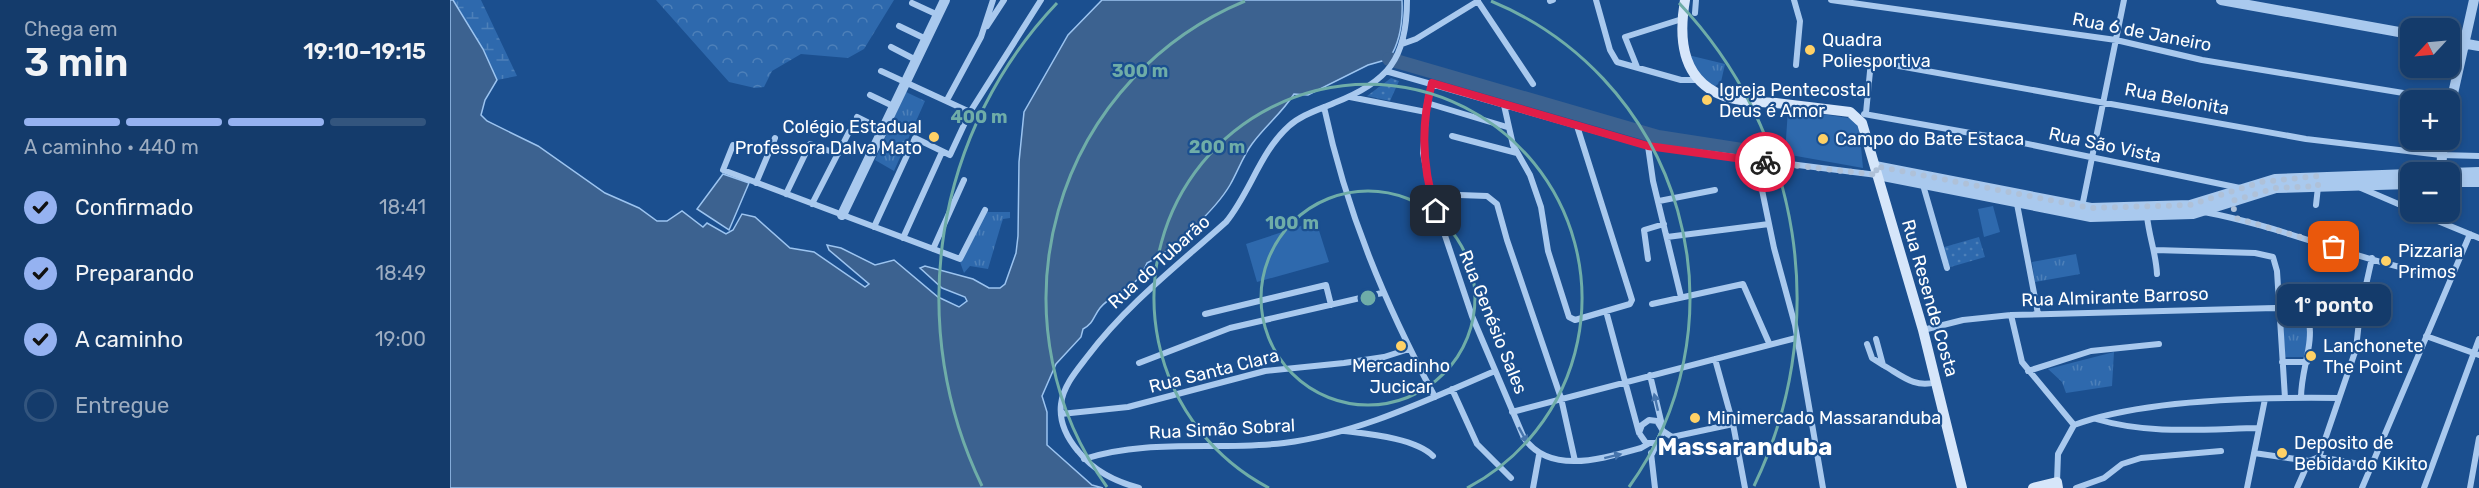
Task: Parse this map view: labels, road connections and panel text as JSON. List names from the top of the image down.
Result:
{
  "streets": {
    "main road": ["Rua Resende Costa"],
    "street": [
      "Rua 6 de Janeiro",
      "Rua Belonita",
      "Rua São Vista",
      "Rua do Tubarão",
      "Rua Almirante Barroso",
      "Rua Genésio Sales",
      "Rua Santa Clara",
      "Rua Simão Sobral"
    ]
  },
  "crossings": [
    ["Rua Belonita", "Rua São Vista"],
    ["Rua Belonita", "Rua Resende Costa"],
    ["Rua São Vista", "Rua Resende Costa"],
    ["Rua do Tubarão", "Rua Santa Clara"],
    ["Rua Almirante Barroso", "Rua Resende Costa"],
    ["Rua Genésio Sales", "Rua Simão Sobral"]
  ],
  "districts": ["Massaranduba"],
  "places": [
    "Quadra Poliesportiva",
    "Igreja Pentecostal Deus é Amor",
    "Colégio Estadual Professora Dalva Mato",
    "Campo do Bate Estaca",
    "1º ponto",
    "Pizzaria Primos",
    "Mercadinho Jucicar",
    "Lanchonete The Point",
    "Minimercado Massaranduba",
    "Deposito de Bebida do Kikito"
  ],
  "north": "bottom left",
  "page": {
    "heading": ["3 min", "Chega em", "19:10–19:15"],
    "map_buttons": ["+", "−"],
    "bar": "A caminho · 440 m",
    "list": [
      ["Confirmado", "18:41"],
      ["Preparando", "18:49"],
      ["A caminho", "19:00"],
      "Entregue"
    ],
    "bubble": "1º ponto"
  },
  "rings": [
    "300 m",
    "400 m",
    "200 m",
    "100 m"
  ]
}
